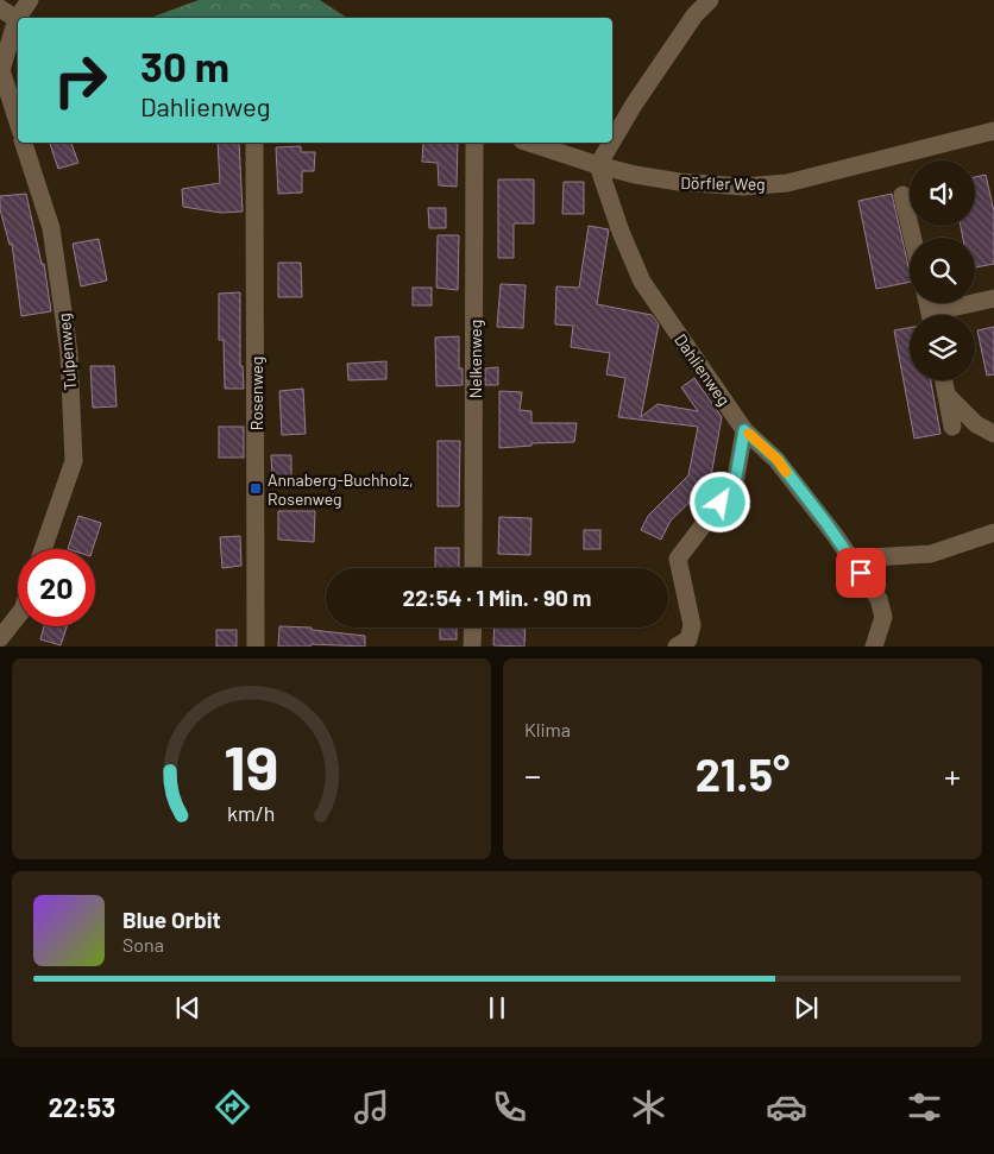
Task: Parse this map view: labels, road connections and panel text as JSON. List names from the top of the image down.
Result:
{
  "streets": {
    "street": [
      "Dörfler Weg",
      "Tulpenweg",
      "Nelkenweg",
      "Dahlienweg",
      "Rosenweg"
    ]
  },
  "crossings": [
    ["Dörfler Weg", "Dahlienweg"]
  ],
  "places": {
    "transit": ["Annaberg-Buchholz, Rosenweg"]
  },
  "page": {
    "turn": ["30 m", "Dahlienweg"],
    "limit": "20",
    "trip": "22:54 · 1 Min. · 90 m",
    "tile": "Klima",
    "heat": ["−", "21.5°", "+"],
    "song": ["Blue Orbit", "Sona"],
    "tabs": "22:53",
    "gauge": ["19", "km/h"]
  }
}
